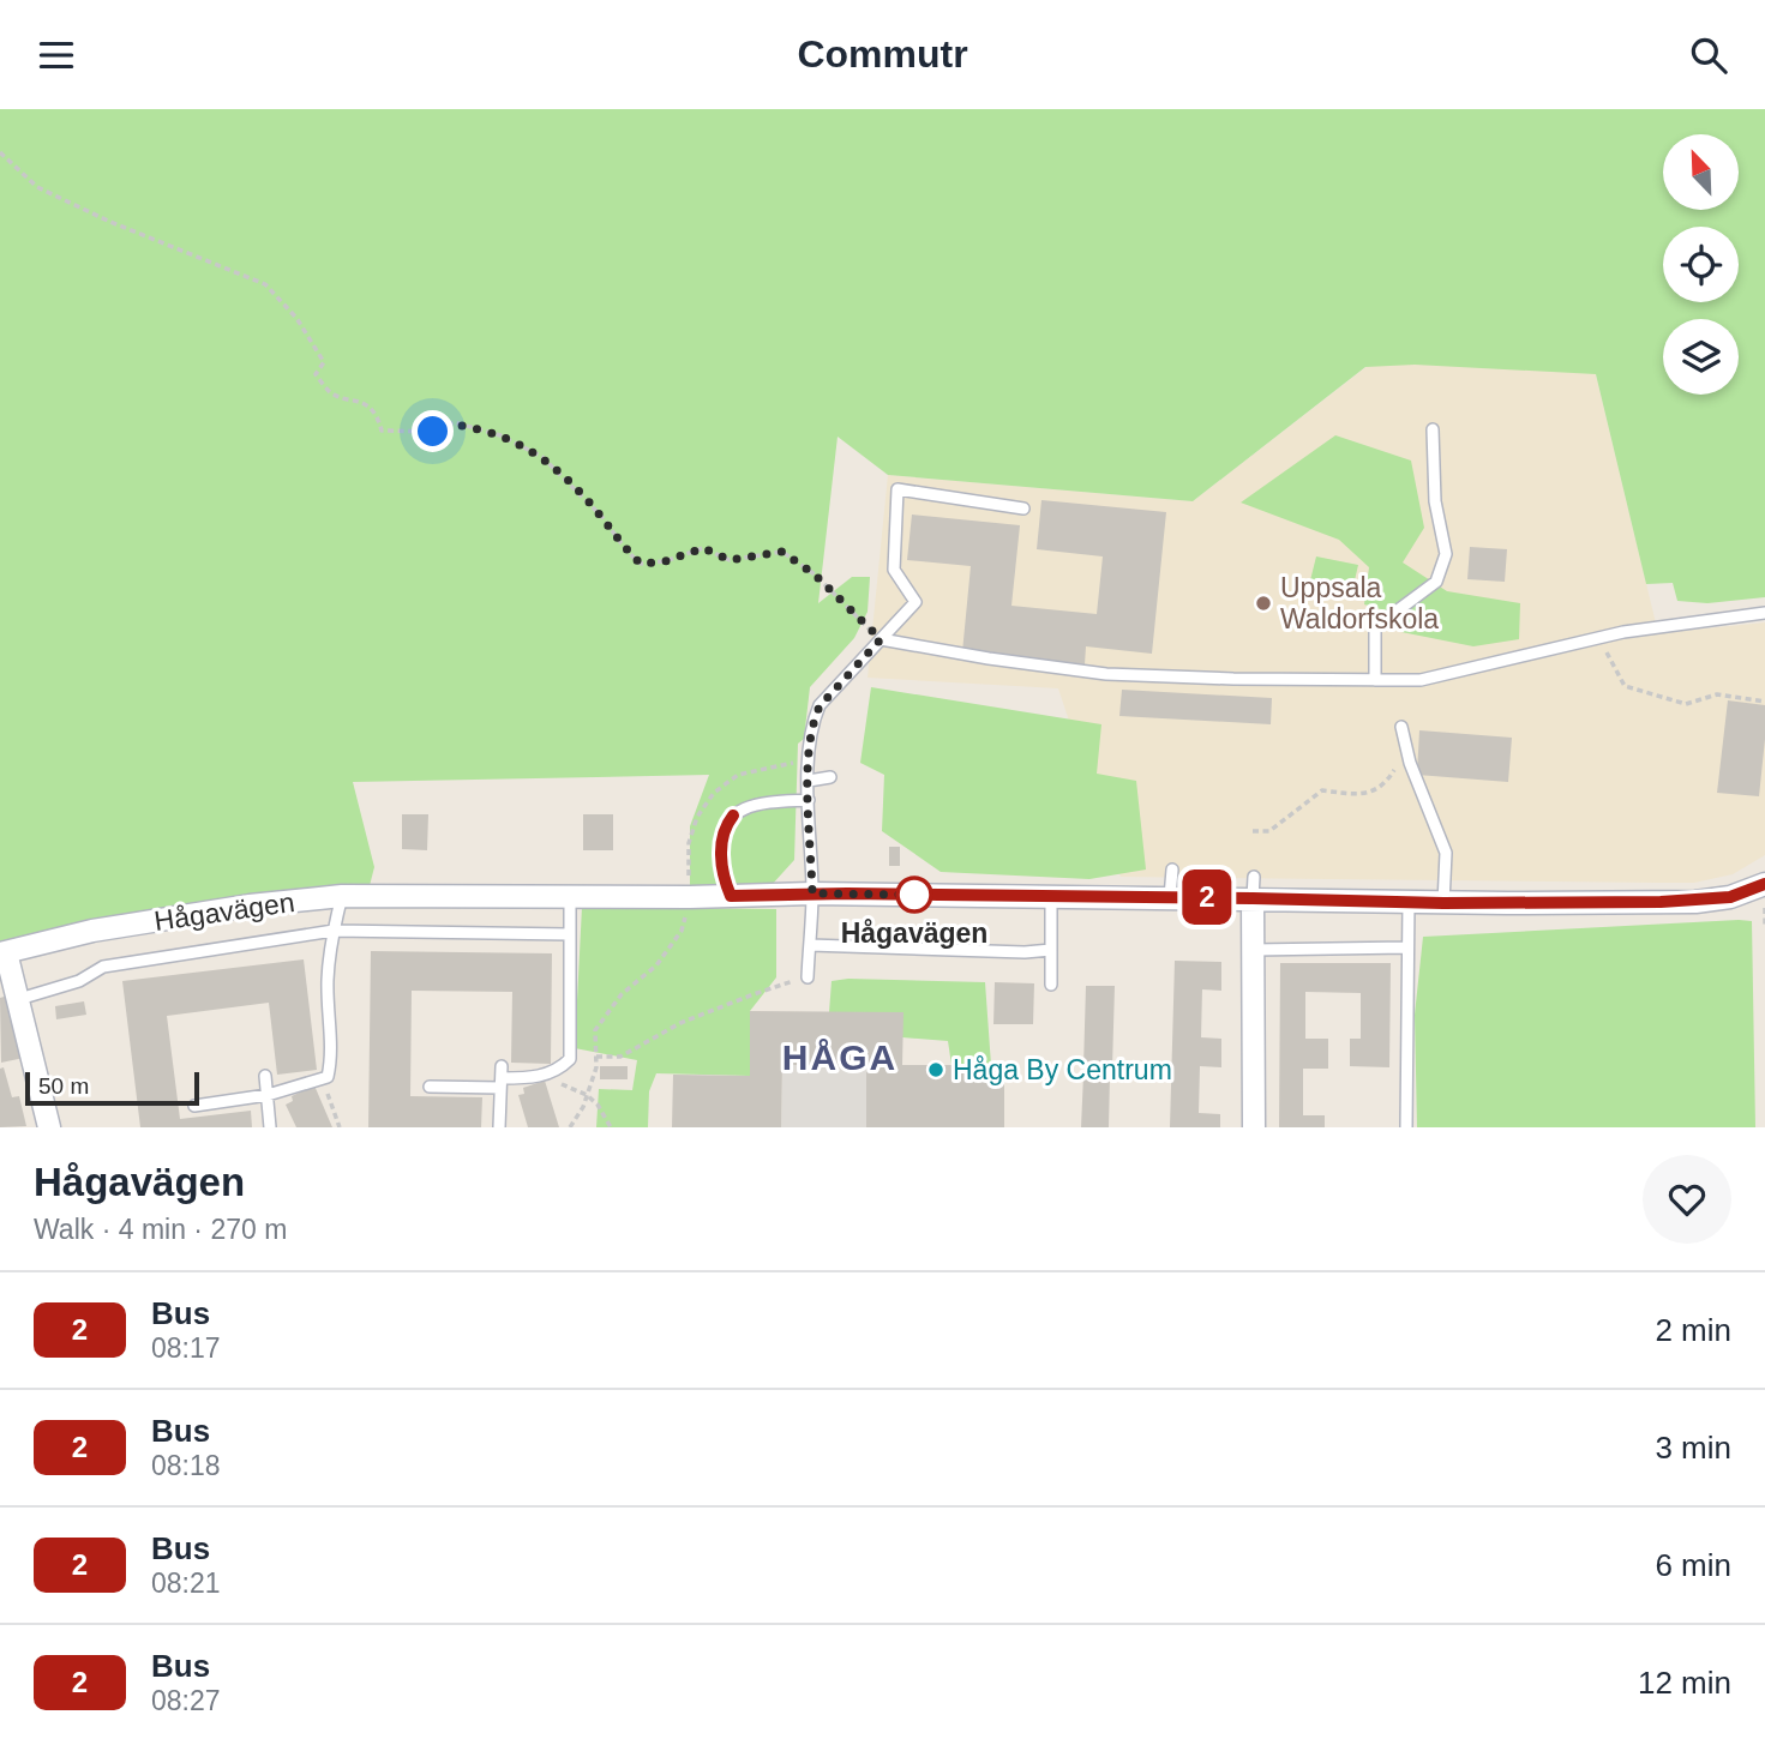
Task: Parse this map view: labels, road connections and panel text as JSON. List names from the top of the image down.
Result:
{
  "streets": {
    "street": ["Hågavägen"]
  },
  "districts": ["HÅGA"],
  "places": ["Uppsala Waldorfskola", "Hågavägen", "Håga By Centrum"],
  "lines": ["bus line 2"],
  "scale_bar": "50 m",
  "north": "top left",
  "page": {
    "header": "Commutr",
    "on_map": "2",
    "scale": "50 m",
    "heading": ["Hågavägen", "Walk · 4 min · 270 m"],
    "list": [
      {
        "mark": "2",
        "name": "Bus",
        "note": "08:17",
        "value": "2 min"
      },
      {
        "mark": "2",
        "name": "Bus",
        "note": "08:18",
        "value": "3 min"
      },
      {
        "mark": "2",
        "name": "Bus",
        "note": "08:21",
        "value": "6 min"
      },
      {
        "mark": "2",
        "name": "Bus",
        "note": "08:27",
        "value": "12 min"
      }
    ]
  }
}
